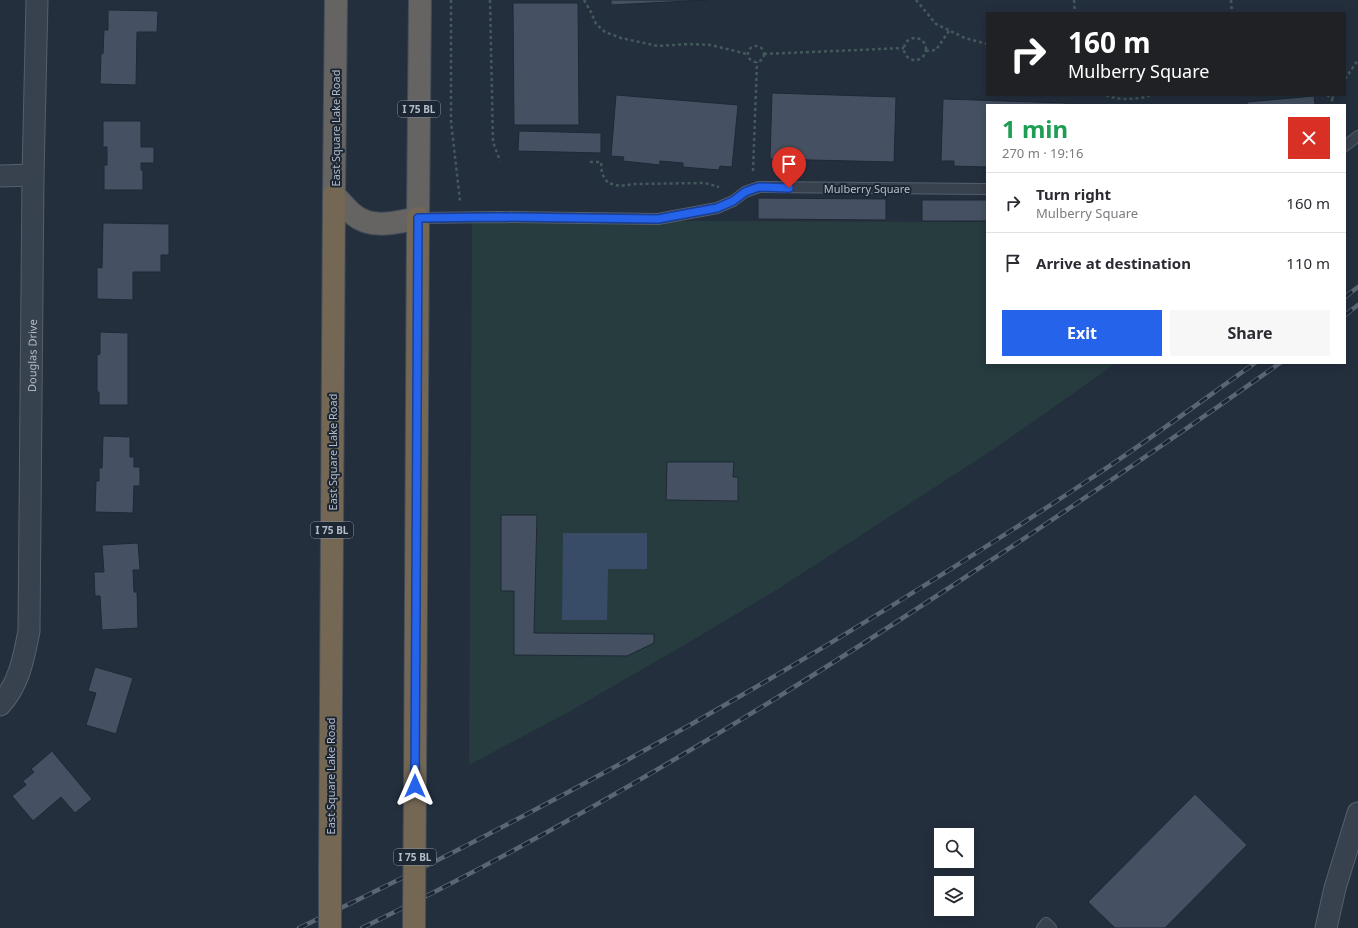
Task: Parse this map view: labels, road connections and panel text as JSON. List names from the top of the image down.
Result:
{
  "streets": {
    "highway": ["I 75 BL", "East Square Lake Road"],
    "street": ["Douglas Drive"],
    "lane": ["Mulberry Square"]
  },
  "crossings": [
    ["I 75 BL", "Mulberry Square"]
  ],
  "page": {
    "turn": ["160 m", "Mulberry Square"],
    "heading": ["1 min", "270 m · 19:16"],
    "list": [
      {
        "name": "Turn right",
        "note": "Mulberry Square",
        "value": "160 m"
      },
      {
        "name": "Arrive at destination",
        "value": "110 m"
      }
    ],
    "buttons": ["Exit", "Share"]
  }
}
